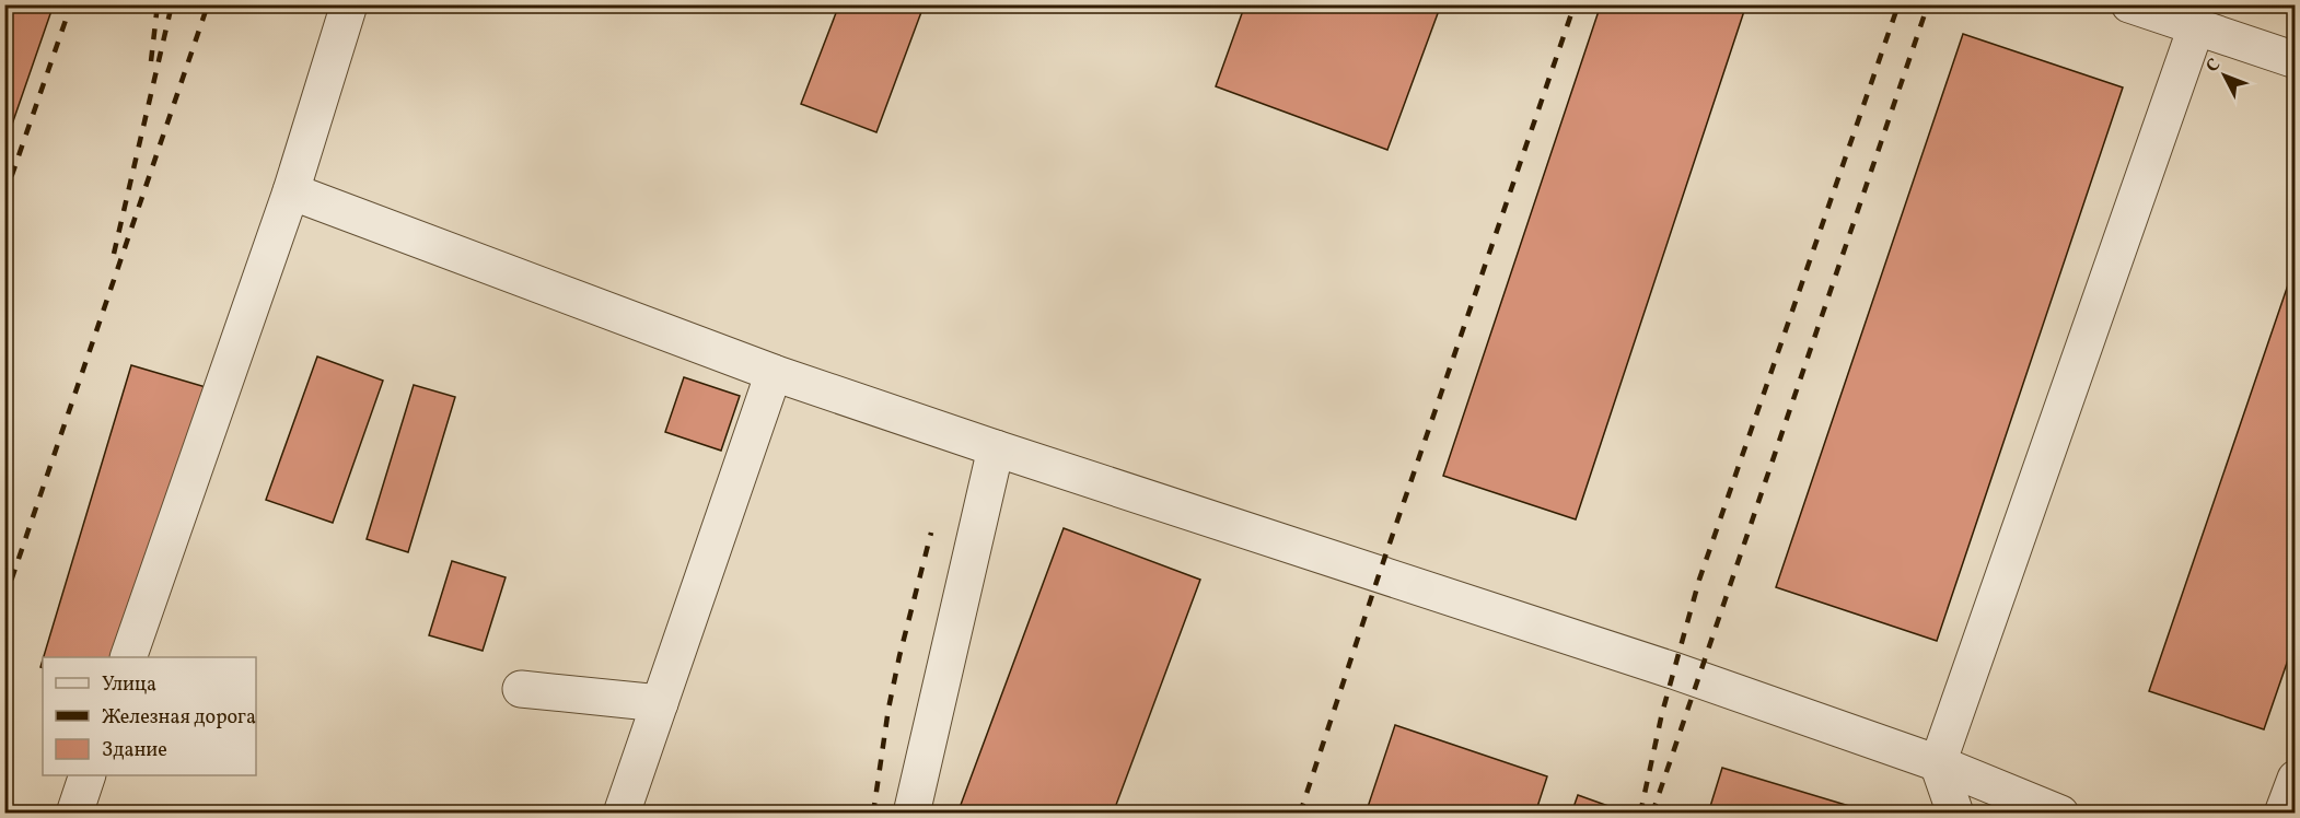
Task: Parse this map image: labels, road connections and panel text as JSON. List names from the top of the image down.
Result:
{
  "legend": ["Улица", "Железная дорога", "Здание"],
  "north": "top left"
}
